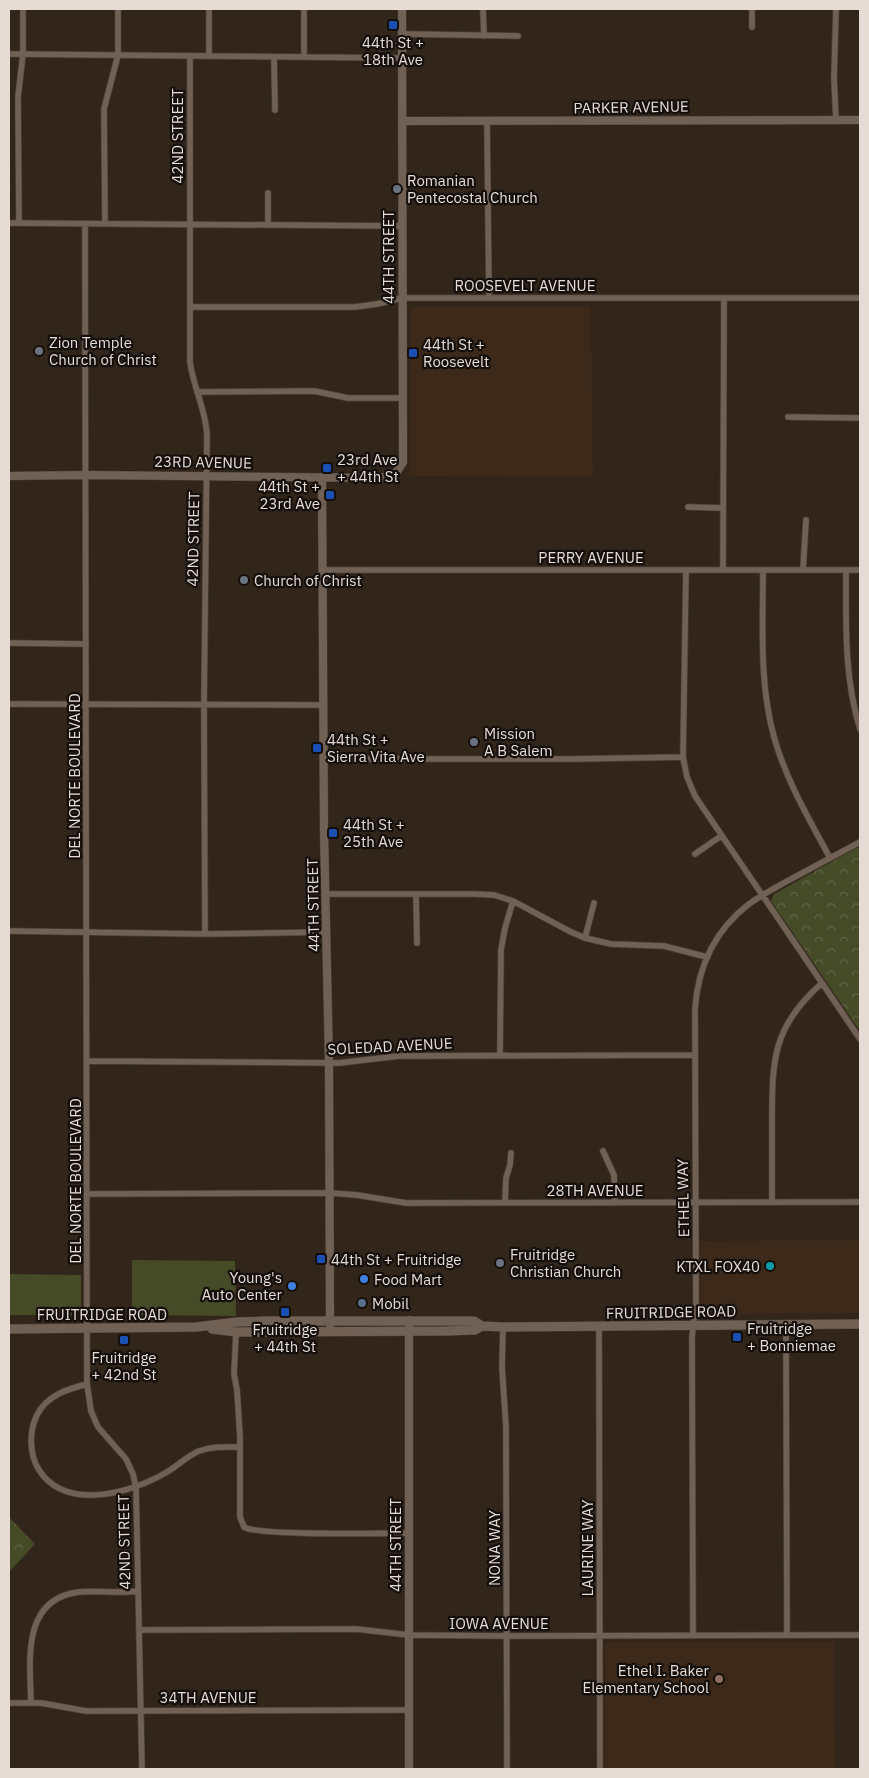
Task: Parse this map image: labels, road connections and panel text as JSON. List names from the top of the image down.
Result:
{
  "streets": {
    "main road": ["FRUITRIDGE ROAD"],
    "street": [
      "PARKER AVENUE",
      "42ND STREET",
      "44TH STREET",
      "ROOSEVELT AVENUE",
      "23RD AVENUE",
      "PERRY AVENUE",
      "DEL NORTE BOULEVARD",
      "SOLEDAD AVENUE",
      "28TH AVENUE",
      "ETHEL WAY",
      "NONA WAY",
      "LAURINE WAY",
      "IOWA AVENUE",
      "34TH AVENUE"
    ]
  },
  "crossings": [
    ["PARKER AVENUE", "44TH STREET"],
    ["42ND STREET", "ROOSEVELT AVENUE"],
    ["42ND STREET", "23RD AVENUE"],
    ["42ND STREET", "DEL NORTE BOULEVARD"],
    ["42ND STREET", "FRUITRIDGE ROAD"],
    ["42ND STREET", "IOWA AVENUE"],
    ["42ND STREET", "34TH AVENUE"],
    ["44TH STREET", "ROOSEVELT AVENUE"],
    ["44TH STREET", "23RD AVENUE"],
    ["44TH STREET", "PERRY AVENUE"],
    ["44TH STREET", "SOLEDAD AVENUE"],
    ["44TH STREET", "28TH AVENUE"],
    ["44TH STREET", "FRUITRIDGE ROAD"],
    ["44TH STREET", "IOWA AVENUE"],
    ["44TH STREET", "34TH AVENUE"],
    ["23RD AVENUE", "DEL NORTE BOULEVARD"],
    ["DEL NORTE BOULEVARD", "SOLEDAD AVENUE"],
    ["DEL NORTE BOULEVARD", "28TH AVENUE"],
    ["DEL NORTE BOULEVARD", "FRUITRIDGE ROAD"],
    ["SOLEDAD AVENUE", "ETHEL WAY"],
    ["28TH AVENUE", "ETHEL WAY"],
    ["ETHEL WAY", "FRUITRIDGE ROAD"],
    ["ETHEL WAY", "IOWA AVENUE"],
    ["FRUITRIDGE ROAD", "NONA WAY"],
    ["FRUITRIDGE ROAD", "LAURINE WAY"],
    ["NONA WAY", "IOWA AVENUE"],
    ["LAURINE WAY", "IOWA AVENUE"]
  ],
  "places": {
    "transit": [
      "44th St + 18th Ave",
      "44th St + Roosevelt",
      "23rd Ave + 44th St",
      "44th St + 23rd Ave",
      "44th St + Sierra Vita Ave",
      "44th St + 25th Ave",
      "44th St + Fruitridge",
      "Fruitridge + 44th St",
      "Fruitridge + Bonniemae",
      "Fruitridge + 42nd St"
    ],
    "other": [
      "Romanian Pentecostal Church",
      "Zion Temple Church of Christ",
      "Church of Christ",
      "Mission A B Salem",
      "Fruitridge Christian Church",
      "KTXL FOX40",
      "Food Mart",
      "Young's Auto Center",
      "Mobil",
      "Ethel I. Baker Elementary School"
    ]
  }
}
